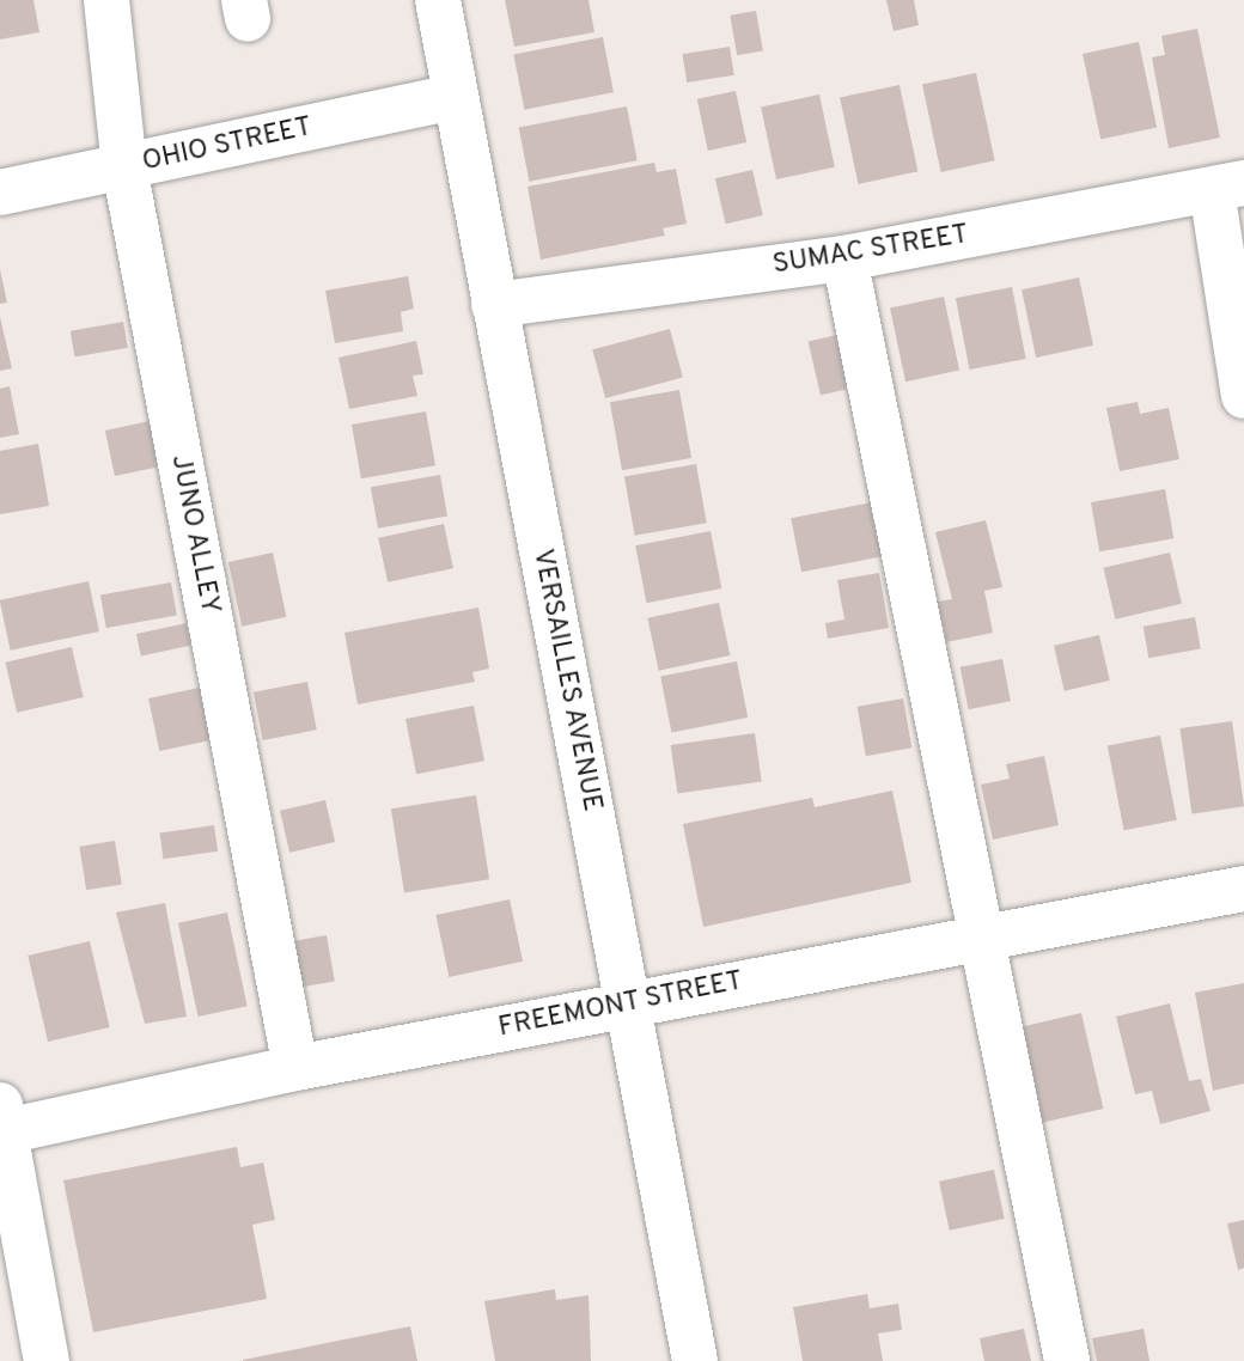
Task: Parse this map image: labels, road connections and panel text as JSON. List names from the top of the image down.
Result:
{
  "streets": {
    "street": [
      "OHIO STREET",
      "SUMAC STREET",
      "JUNO ALLEY",
      "VERSAILLES AVENUE",
      "FREEMONT STREET"
    ]
  },
  "crossings": [
    ["OHIO STREET", "JUNO ALLEY"],
    ["OHIO STREET", "VERSAILLES AVENUE"],
    ["SUMAC STREET", "VERSAILLES AVENUE"],
    ["JUNO ALLEY", "FREEMONT STREET"],
    ["VERSAILLES AVENUE", "FREEMONT STREET"]
  ]
}
